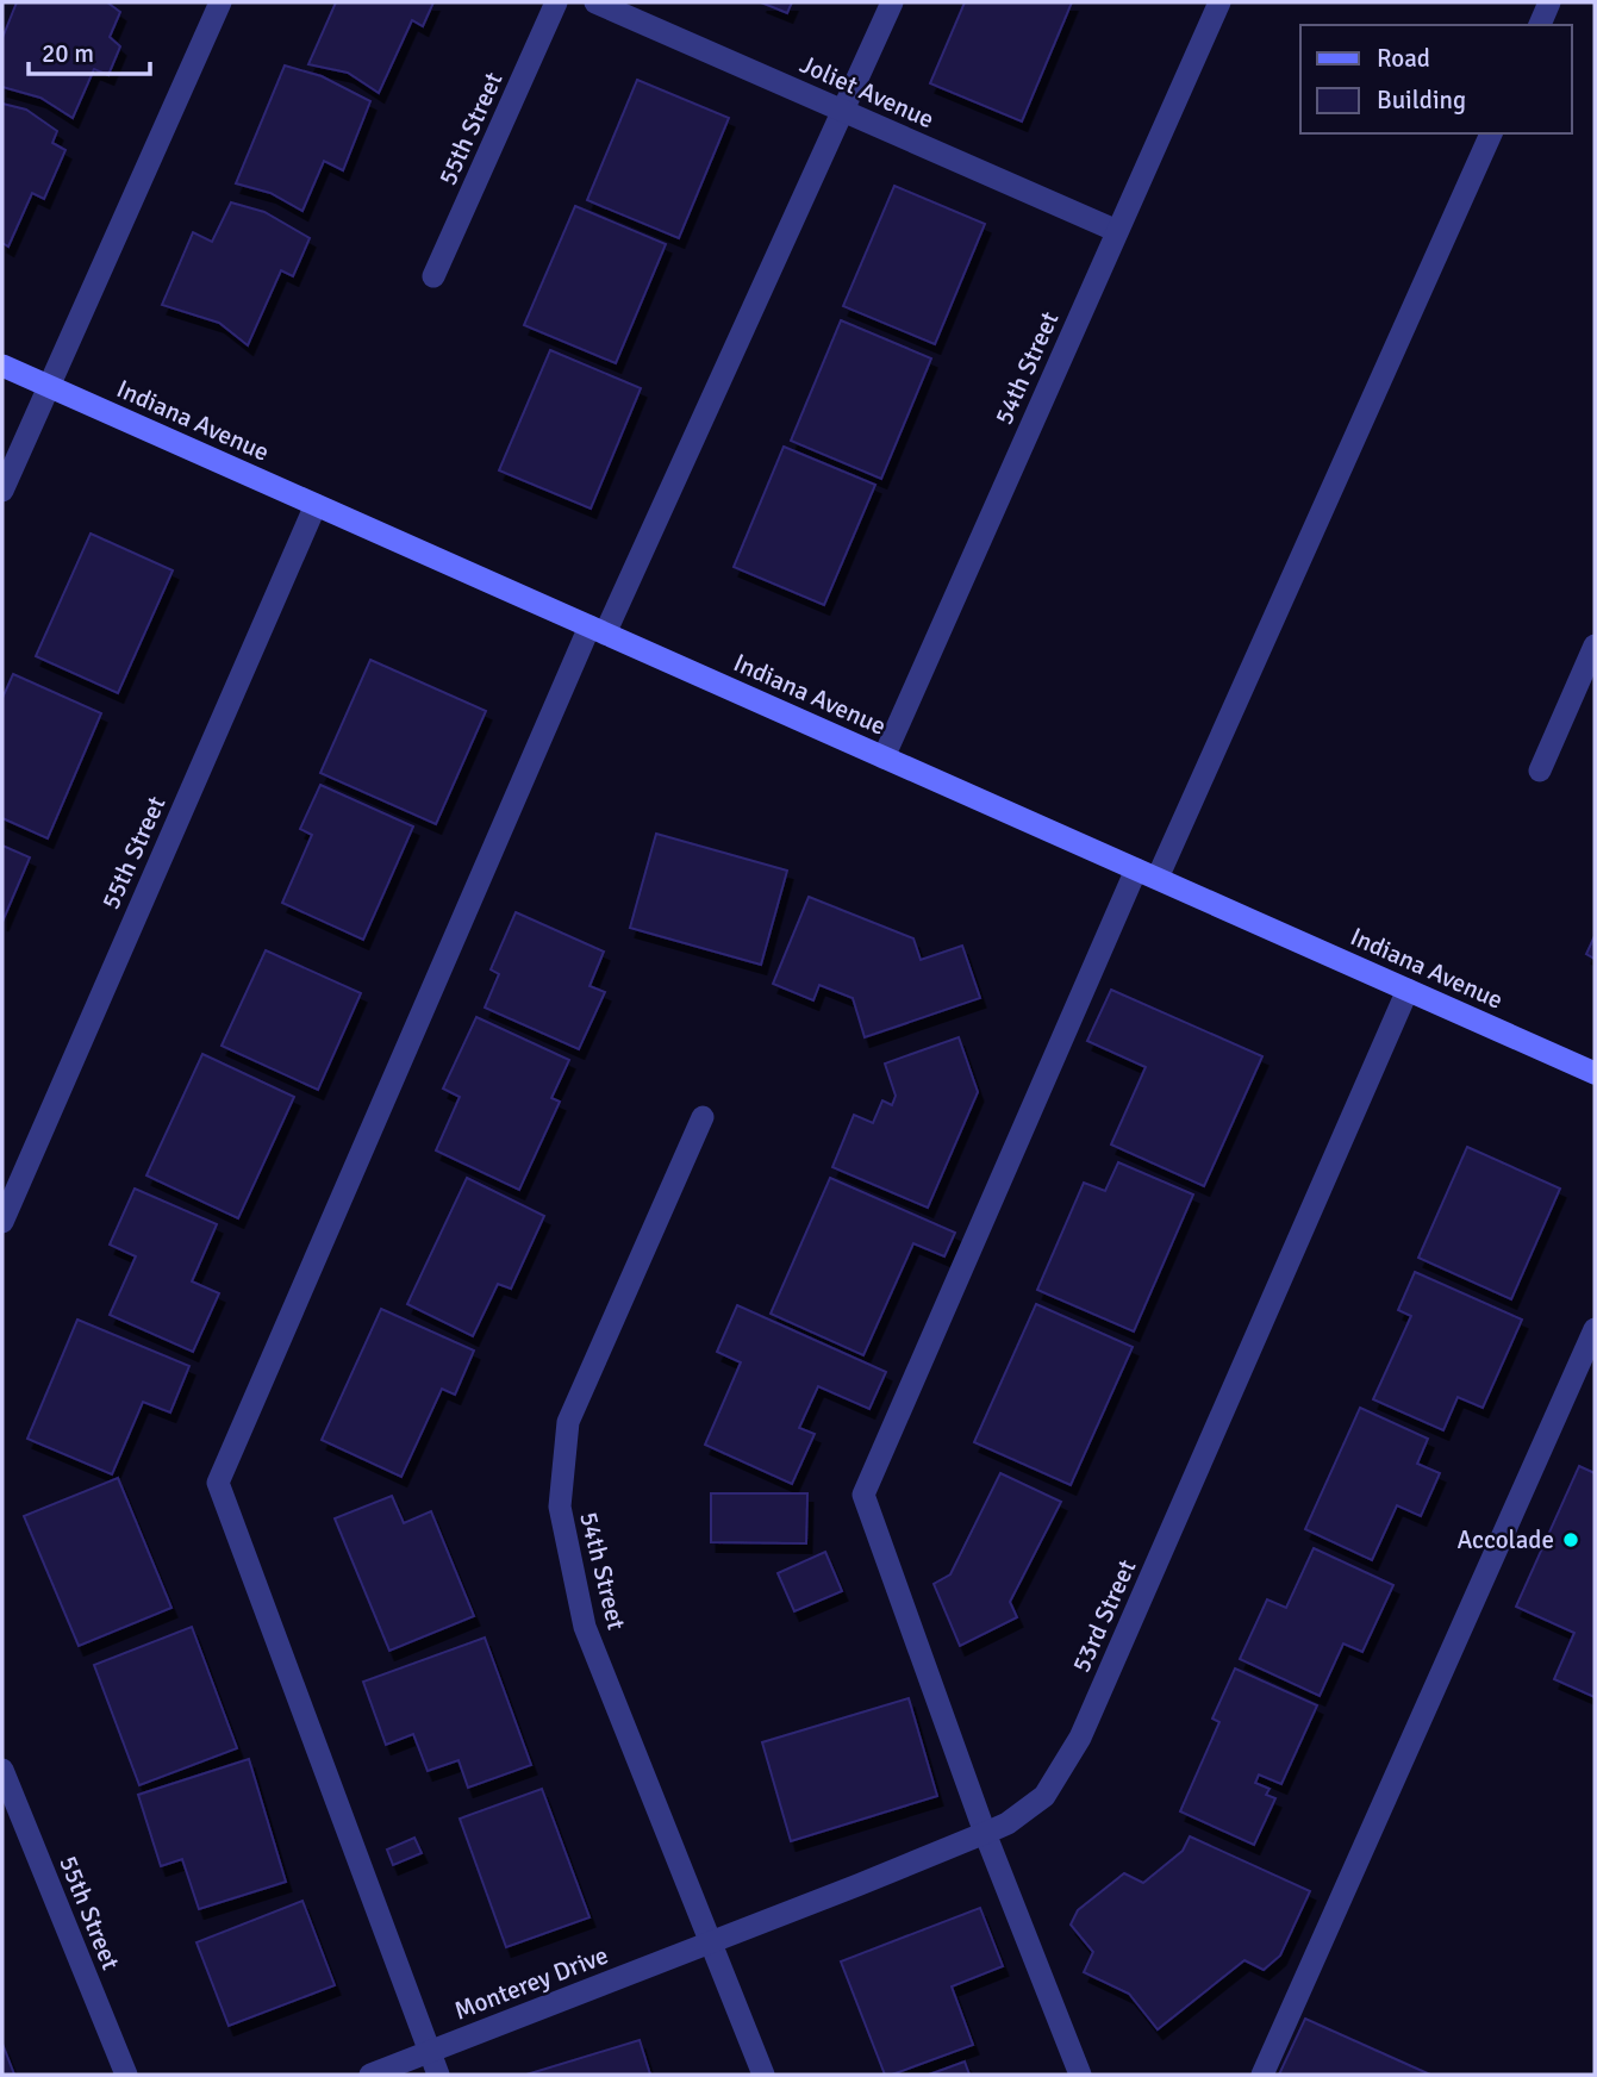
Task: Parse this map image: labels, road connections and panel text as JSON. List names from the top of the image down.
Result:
{
  "streets": {
    "main road": ["Indiana Avenue"],
    "street": [
      "Joliet Avenue",
      "55th Street",
      "54th Street",
      "53rd Street",
      "Monterey Drive"
    ]
  },
  "crossings": [
    ["Joliet Avenue", "54th Street"],
    ["55th Street", "Indiana Avenue"],
    ["54th Street", "Indiana Avenue"],
    ["54th Street", "53rd Street"],
    ["54th Street", "Monterey Drive"],
    ["Indiana Avenue", "53rd Street"],
    ["53rd Street", "Monterey Drive"]
  ],
  "places": ["Accolade"],
  "legend": ["Road", "Building"],
  "scale_bar": "20 m"
}
